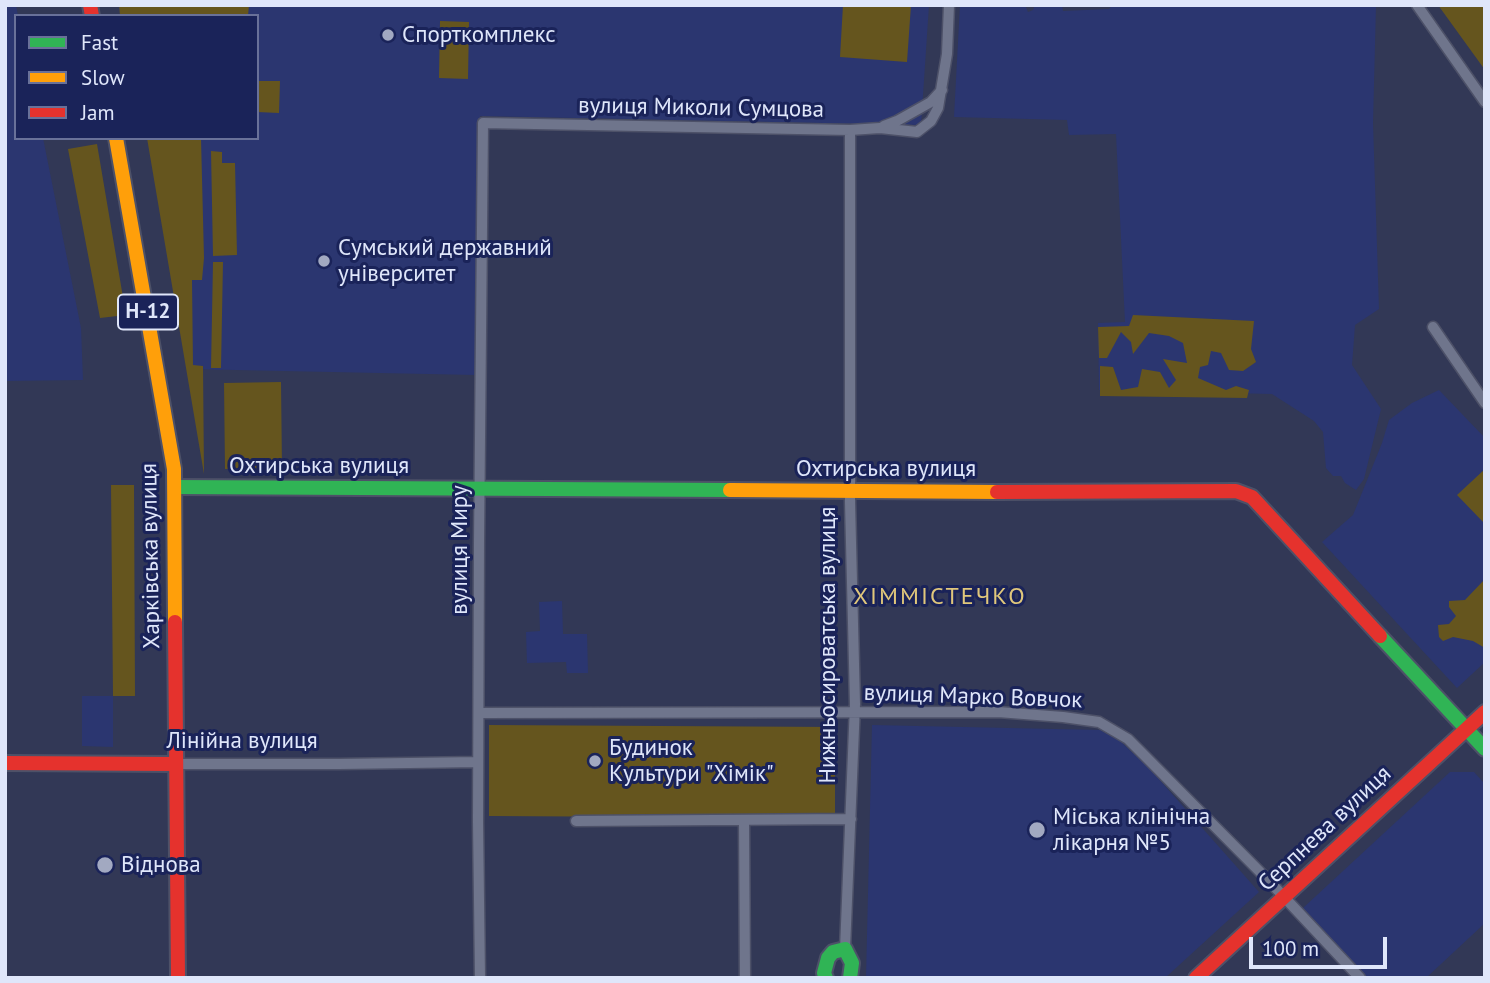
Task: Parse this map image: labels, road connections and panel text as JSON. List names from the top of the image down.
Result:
{
  "streets": {
    "main road": [
      "Н-12",
      "Охтирська вулиця",
      "Харківська вулиця",
      "Нижньосироватська вулиця",
      "Лінійна вулиця",
      "Серпнева вулиця"
    ],
    "street": ["вулиця Миколи Сумцова", "вулиця Миру", "вулиця Марко Вовчок"]
  },
  "crossings": [
    ["вулиця Миколи Сумцова", "вулиця Миру"],
    ["вулиця Миколи Сумцова", "Нижньосироватська вулиця"],
    ["Охтирська вулиця", "вулиця Миру"],
    ["Охтирська вулиця", "Харківська вулиця"],
    ["Охтирська вулиця", "Нижньосироватська вулиця"],
    ["Охтирська вулиця", "Серпнева вулиця"],
    ["вулиця Миру", "вулиця Марко Вовчок"],
    ["вулиця Миру", "Лінійна вулиця"],
    ["Харківська вулиця", "Лінійна вулиця"],
    ["Нижньосироватська вулиця", "вулиця Марко Вовчок"],
    ["вулиця Марко Вовчок", "Серпнева вулиця"]
  ],
  "districts": ["ХІММІСТЕЧКО"],
  "places": [
    "Спорткомплекс",
    "Сумський державний університет",
    "Будинок Культури \"Хімік\"",
    "Міська клінічна лікарня №5",
    "Віднова"
  ],
  "legend": ["Fast", "Slow", "Jam"],
  "scale_bar": "100 m"
}
